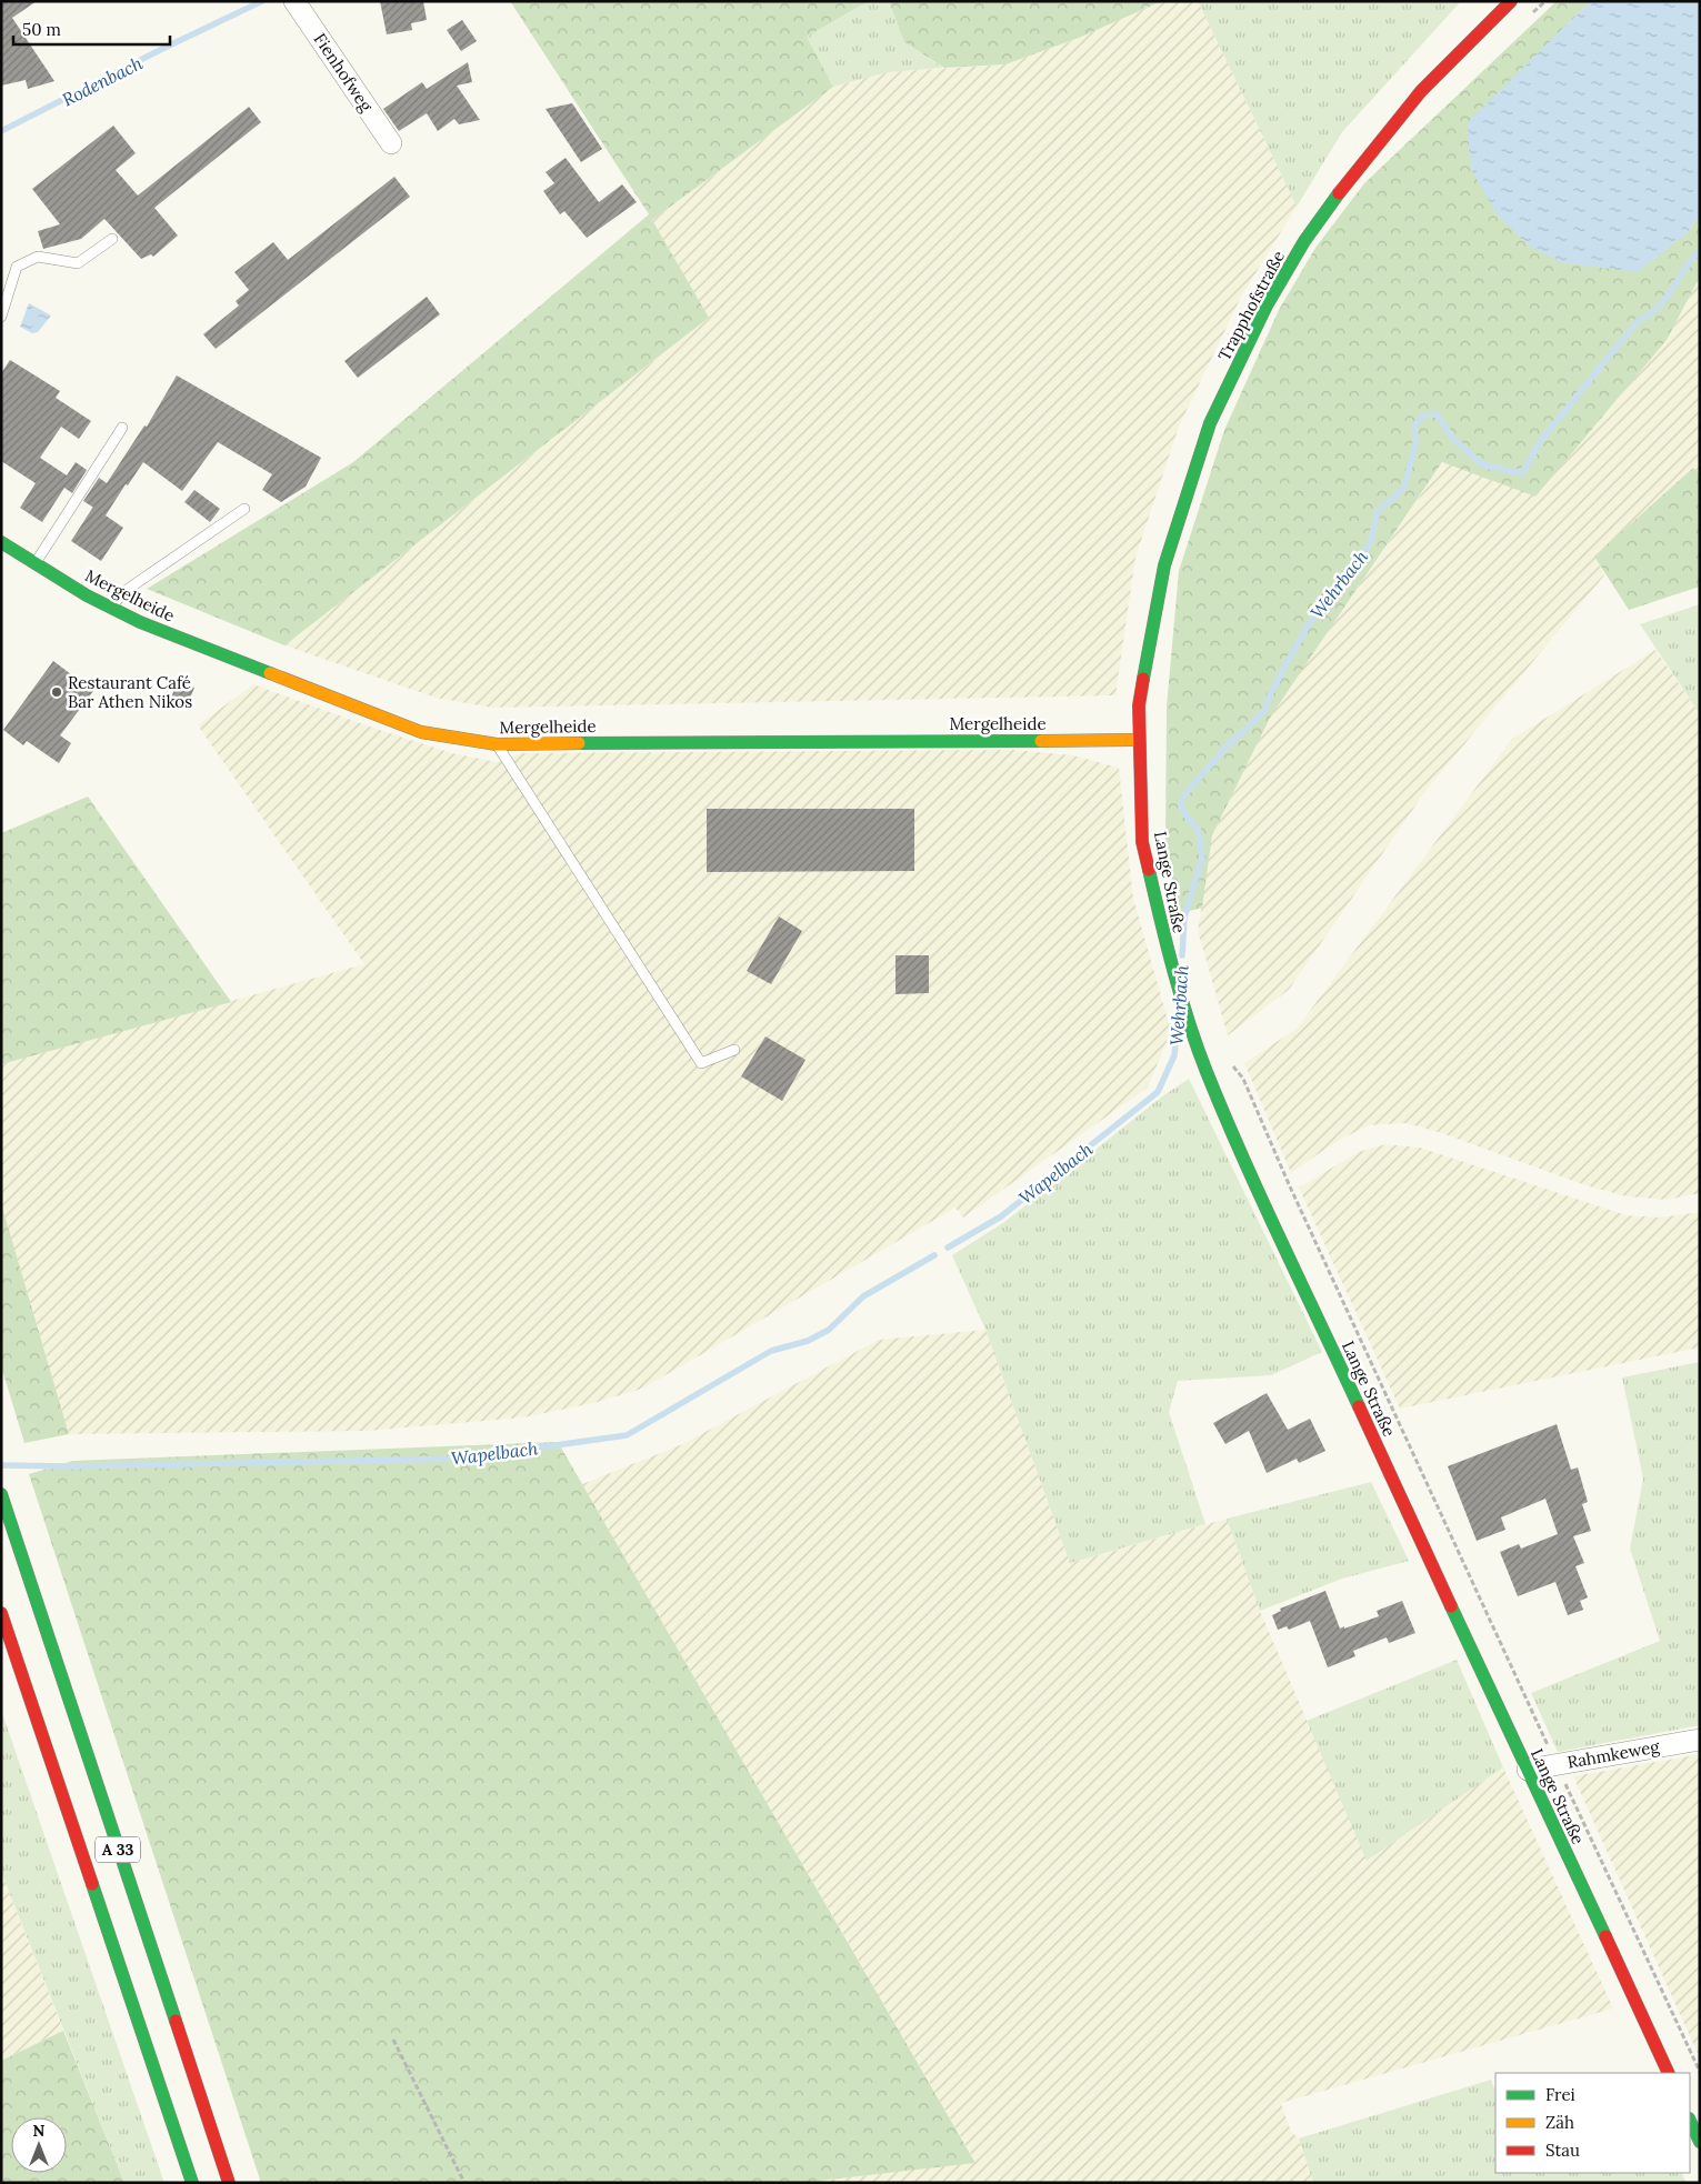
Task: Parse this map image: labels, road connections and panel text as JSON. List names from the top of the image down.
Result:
{
  "streets": {
    "main road": [
      "Trapphofstraße",
      "Mergelheide",
      "Lange Straße",
      "A 33"
    ],
    "street": ["Fienhofweg", "Rahmkeweg"]
  },
  "crossings": [
    ["Trapphofstraße", "Lange Straße"],
    ["Mergelheide", "Lange Straße"],
    ["Lange Straße", "Rahmkeweg"]
  ],
  "water": ["Rodenbach", "Wehrbach", "Wapelbach"],
  "places": ["Restaurant Café Bar Athen Nikos"],
  "legend": ["Frei", "Zäh", "Stau"],
  "scale_bar": "50 m",
  "north": "top"
}
